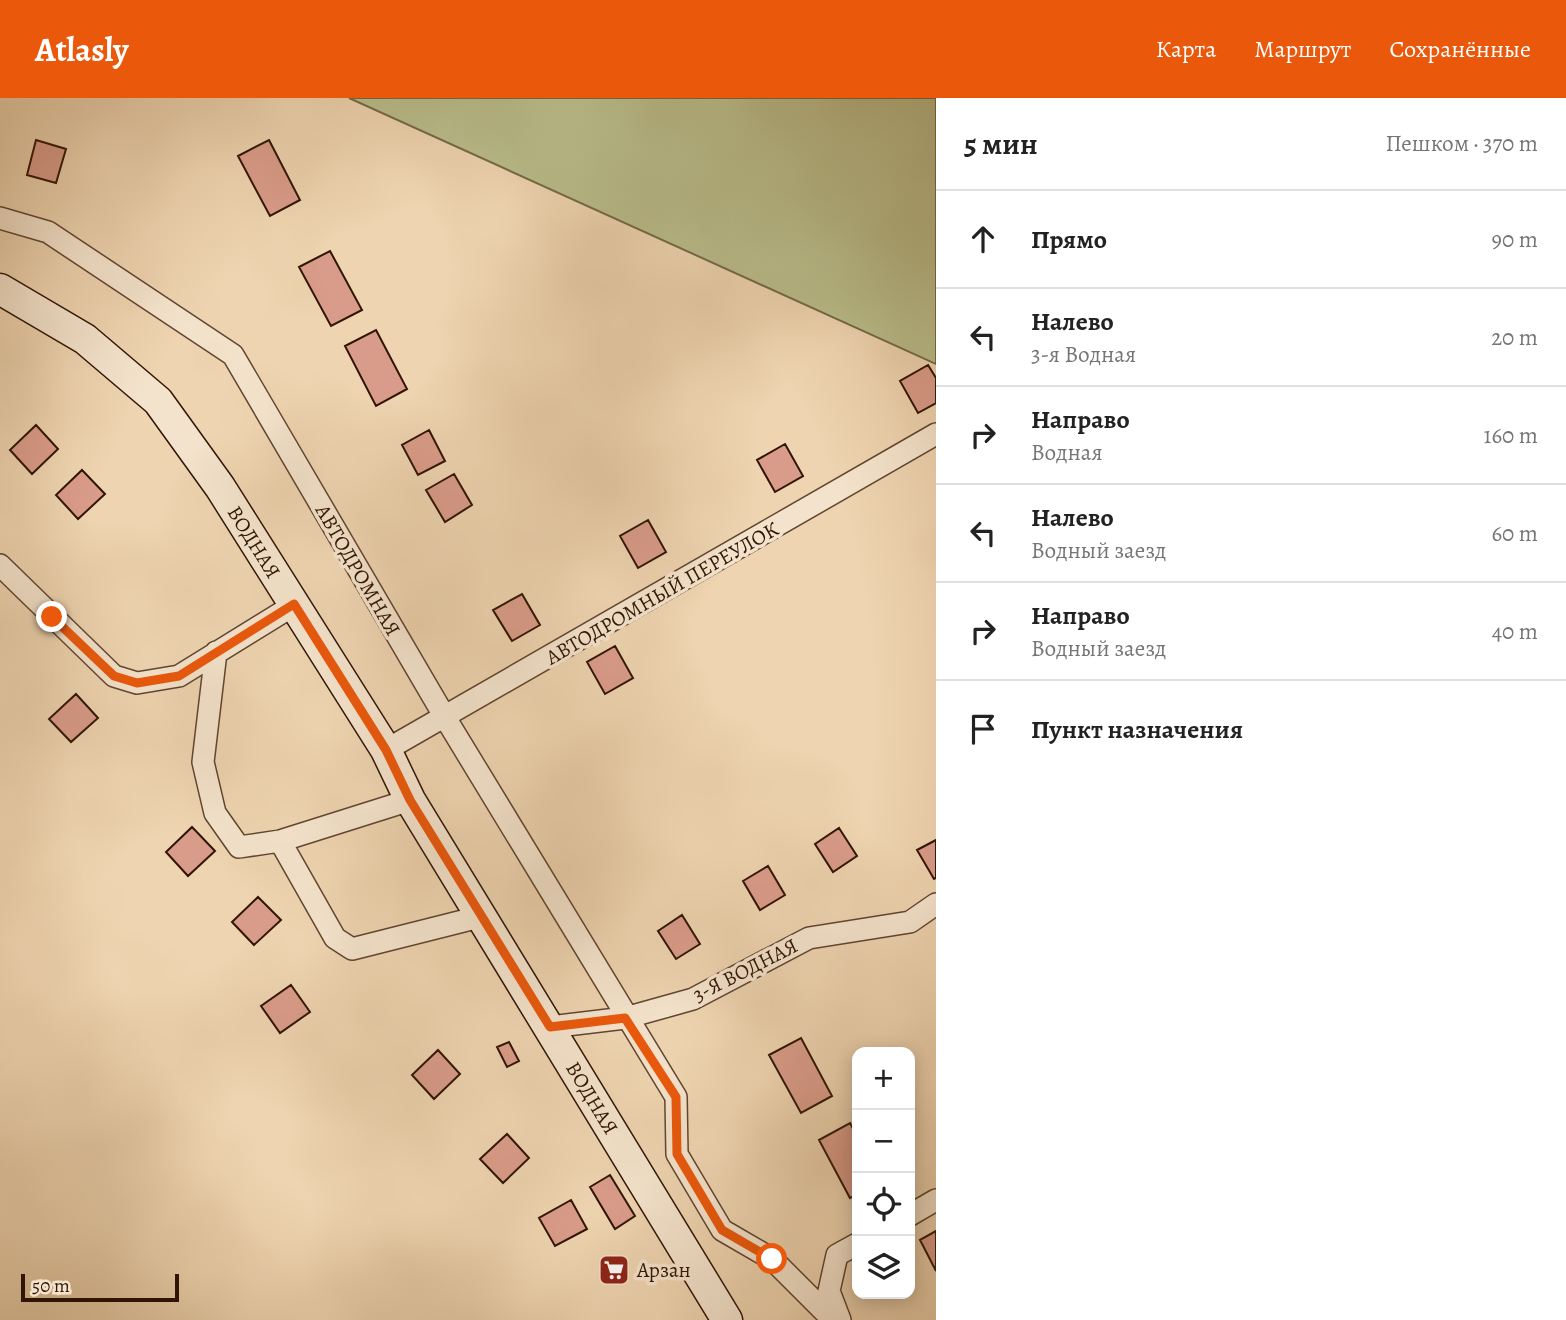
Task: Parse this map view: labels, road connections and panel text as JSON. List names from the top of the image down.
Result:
{
  "streets": {
    "street": [
      "ВОДНАЯ",
      "АВТОДРОМНАЯ",
      "АВТОДРОМНЫЙ ПЕРЕУЛОК",
      "3-Я ВОДНАЯ"
    ]
  },
  "crossings": [
    ["ВОДНАЯ", "АВТОДРОМНЫЙ ПЕРЕУЛОК"],
    ["ВОДНАЯ", "3-Я ВОДНАЯ"],
    ["АВТОДРОМНАЯ", "АВТОДРОМНЫЙ ПЕРЕУЛОК"],
    ["АВТОДРОМНАЯ", "3-Я ВОДНАЯ"]
  ],
  "places": {
    "supermarket": ["Арзан"]
  },
  "scale_bar": "50 m",
  "page": {
    "header": "Atlasly",
    "nav": ["Карта", "Маршрут", "Сохранённые"],
    "heading": ["5 мин", "Пешком · 370 m"],
    "list": [
      ["Прямо", "90 m"],
      ["Налево", "3-я Водная", "20 m"],
      ["Направо", "Водная", "160 m"],
      ["Налево", "Водный заезд", "60 m"],
      ["Направо", "Водный заезд", "40 m"],
      "Пункт назначения"
    ],
    "map_buttons": ["+", "−"],
    "scale": "50 m"
  }
}
